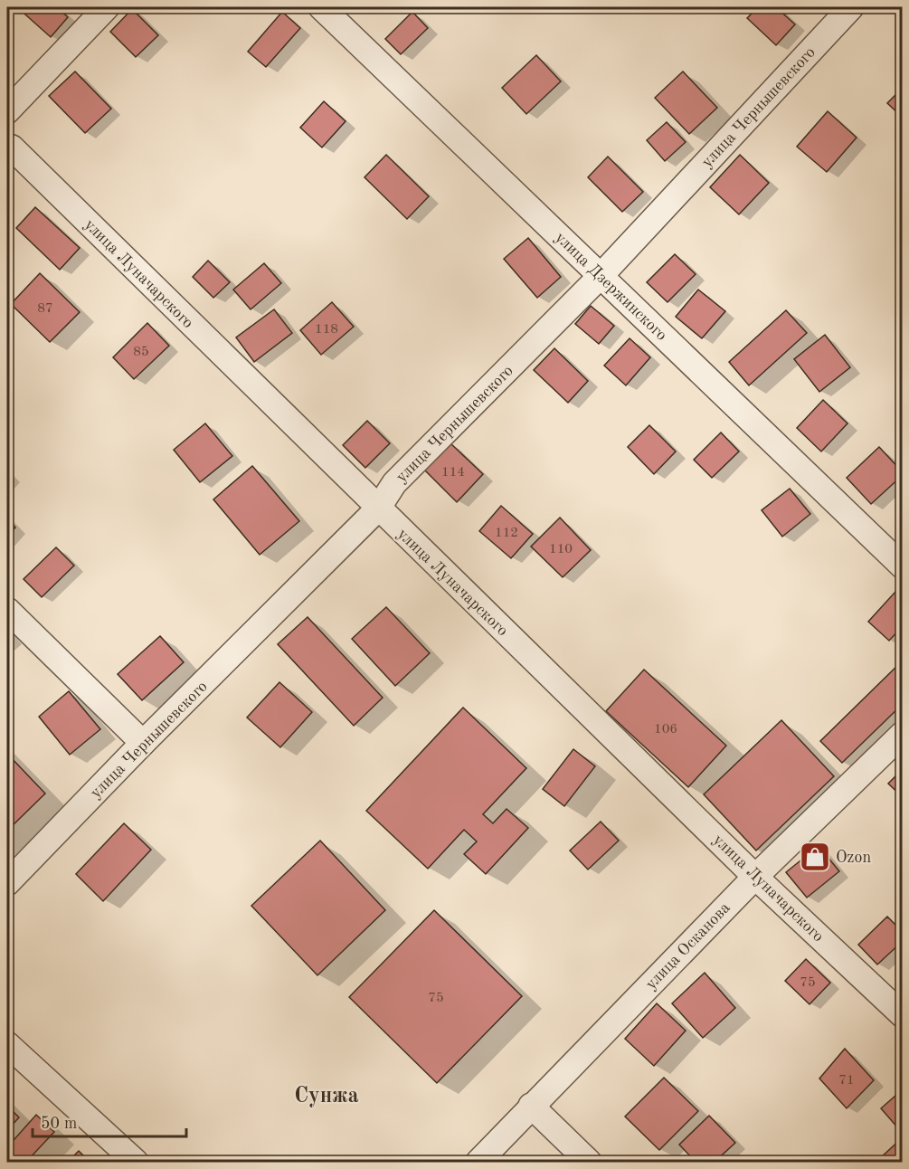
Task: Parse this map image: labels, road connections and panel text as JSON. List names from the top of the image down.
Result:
{
  "streets": {
    "street": [
      "улица Чернышевского",
      "улица Луначарского",
      "улица Дзержинского",
      "улица Осканова"
    ]
  },
  "crossings": [
    ["улица Чернышевского", "улица Луначарского"],
    ["улица Чернышевского", "улица Дзержинского"],
    ["улица Луначарского", "улица Осканова"]
  ],
  "districts": ["Сунжа"],
  "places": {
    "shop": ["Ozon"]
  },
  "house_numbers": [
    "87",
    "118",
    "85",
    "114",
    "112",
    "110",
    "106",
    "75",
    "75",
    "71"
  ],
  "scale_bar": "50 m"
}
